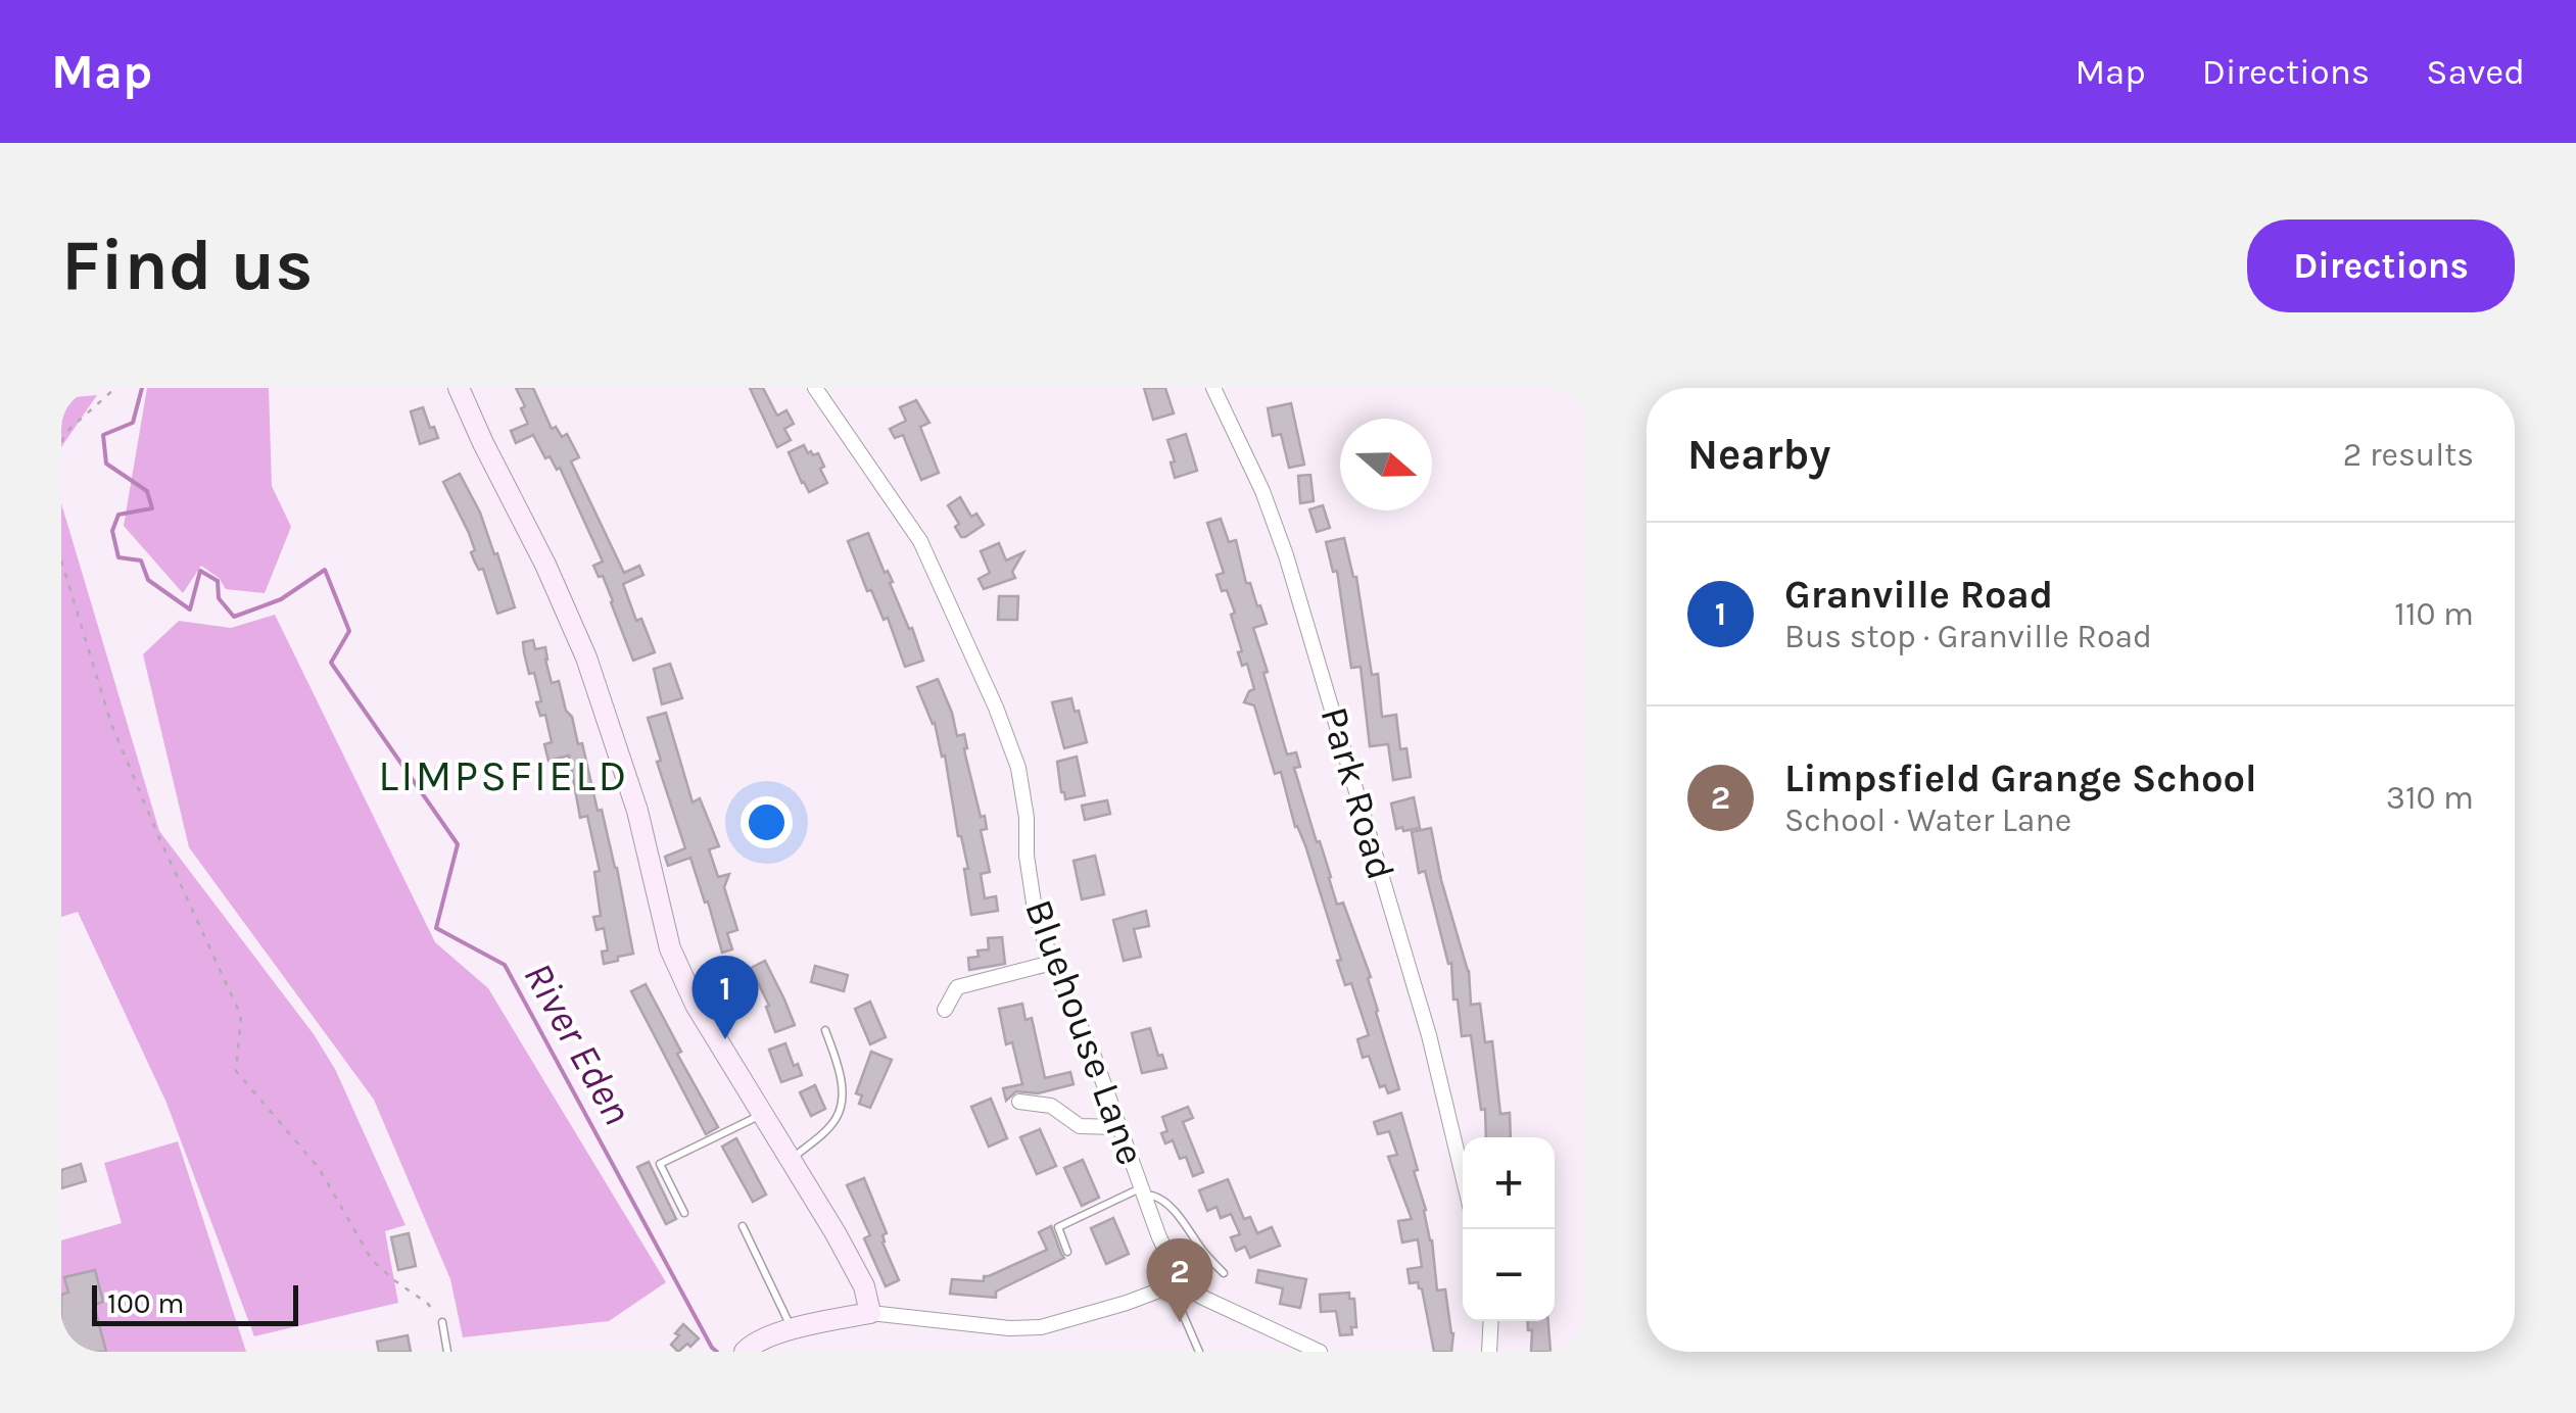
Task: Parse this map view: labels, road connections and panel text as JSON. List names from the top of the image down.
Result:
{
  "streets": {
    "street": ["Park Road", "Bluehouse Lane"]
  },
  "districts": ["LIMPSFIELD"],
  "water": ["River Eden"],
  "scale_bar": "100 m",
  "north": "right",
  "page": {
    "header": "Map",
    "nav": ["Map", "Directions", "Saved"],
    "buttons": "Directions",
    "title": "Find us",
    "heading": ["Nearby", "2 results"],
    "list": [
      {
        "mark": "1",
        "name": "Granville Road",
        "note": "Bus stop · Granville Road",
        "value": "110 m"
      },
      {
        "mark": "2",
        "name": "Limpsfield Grange School",
        "note": "School · Water Lane",
        "value": "310 m"
      }
    ],
    "pins": ["1", "2"],
    "map_buttons": ["+", "−"],
    "scale": "100 m"
  }
}
